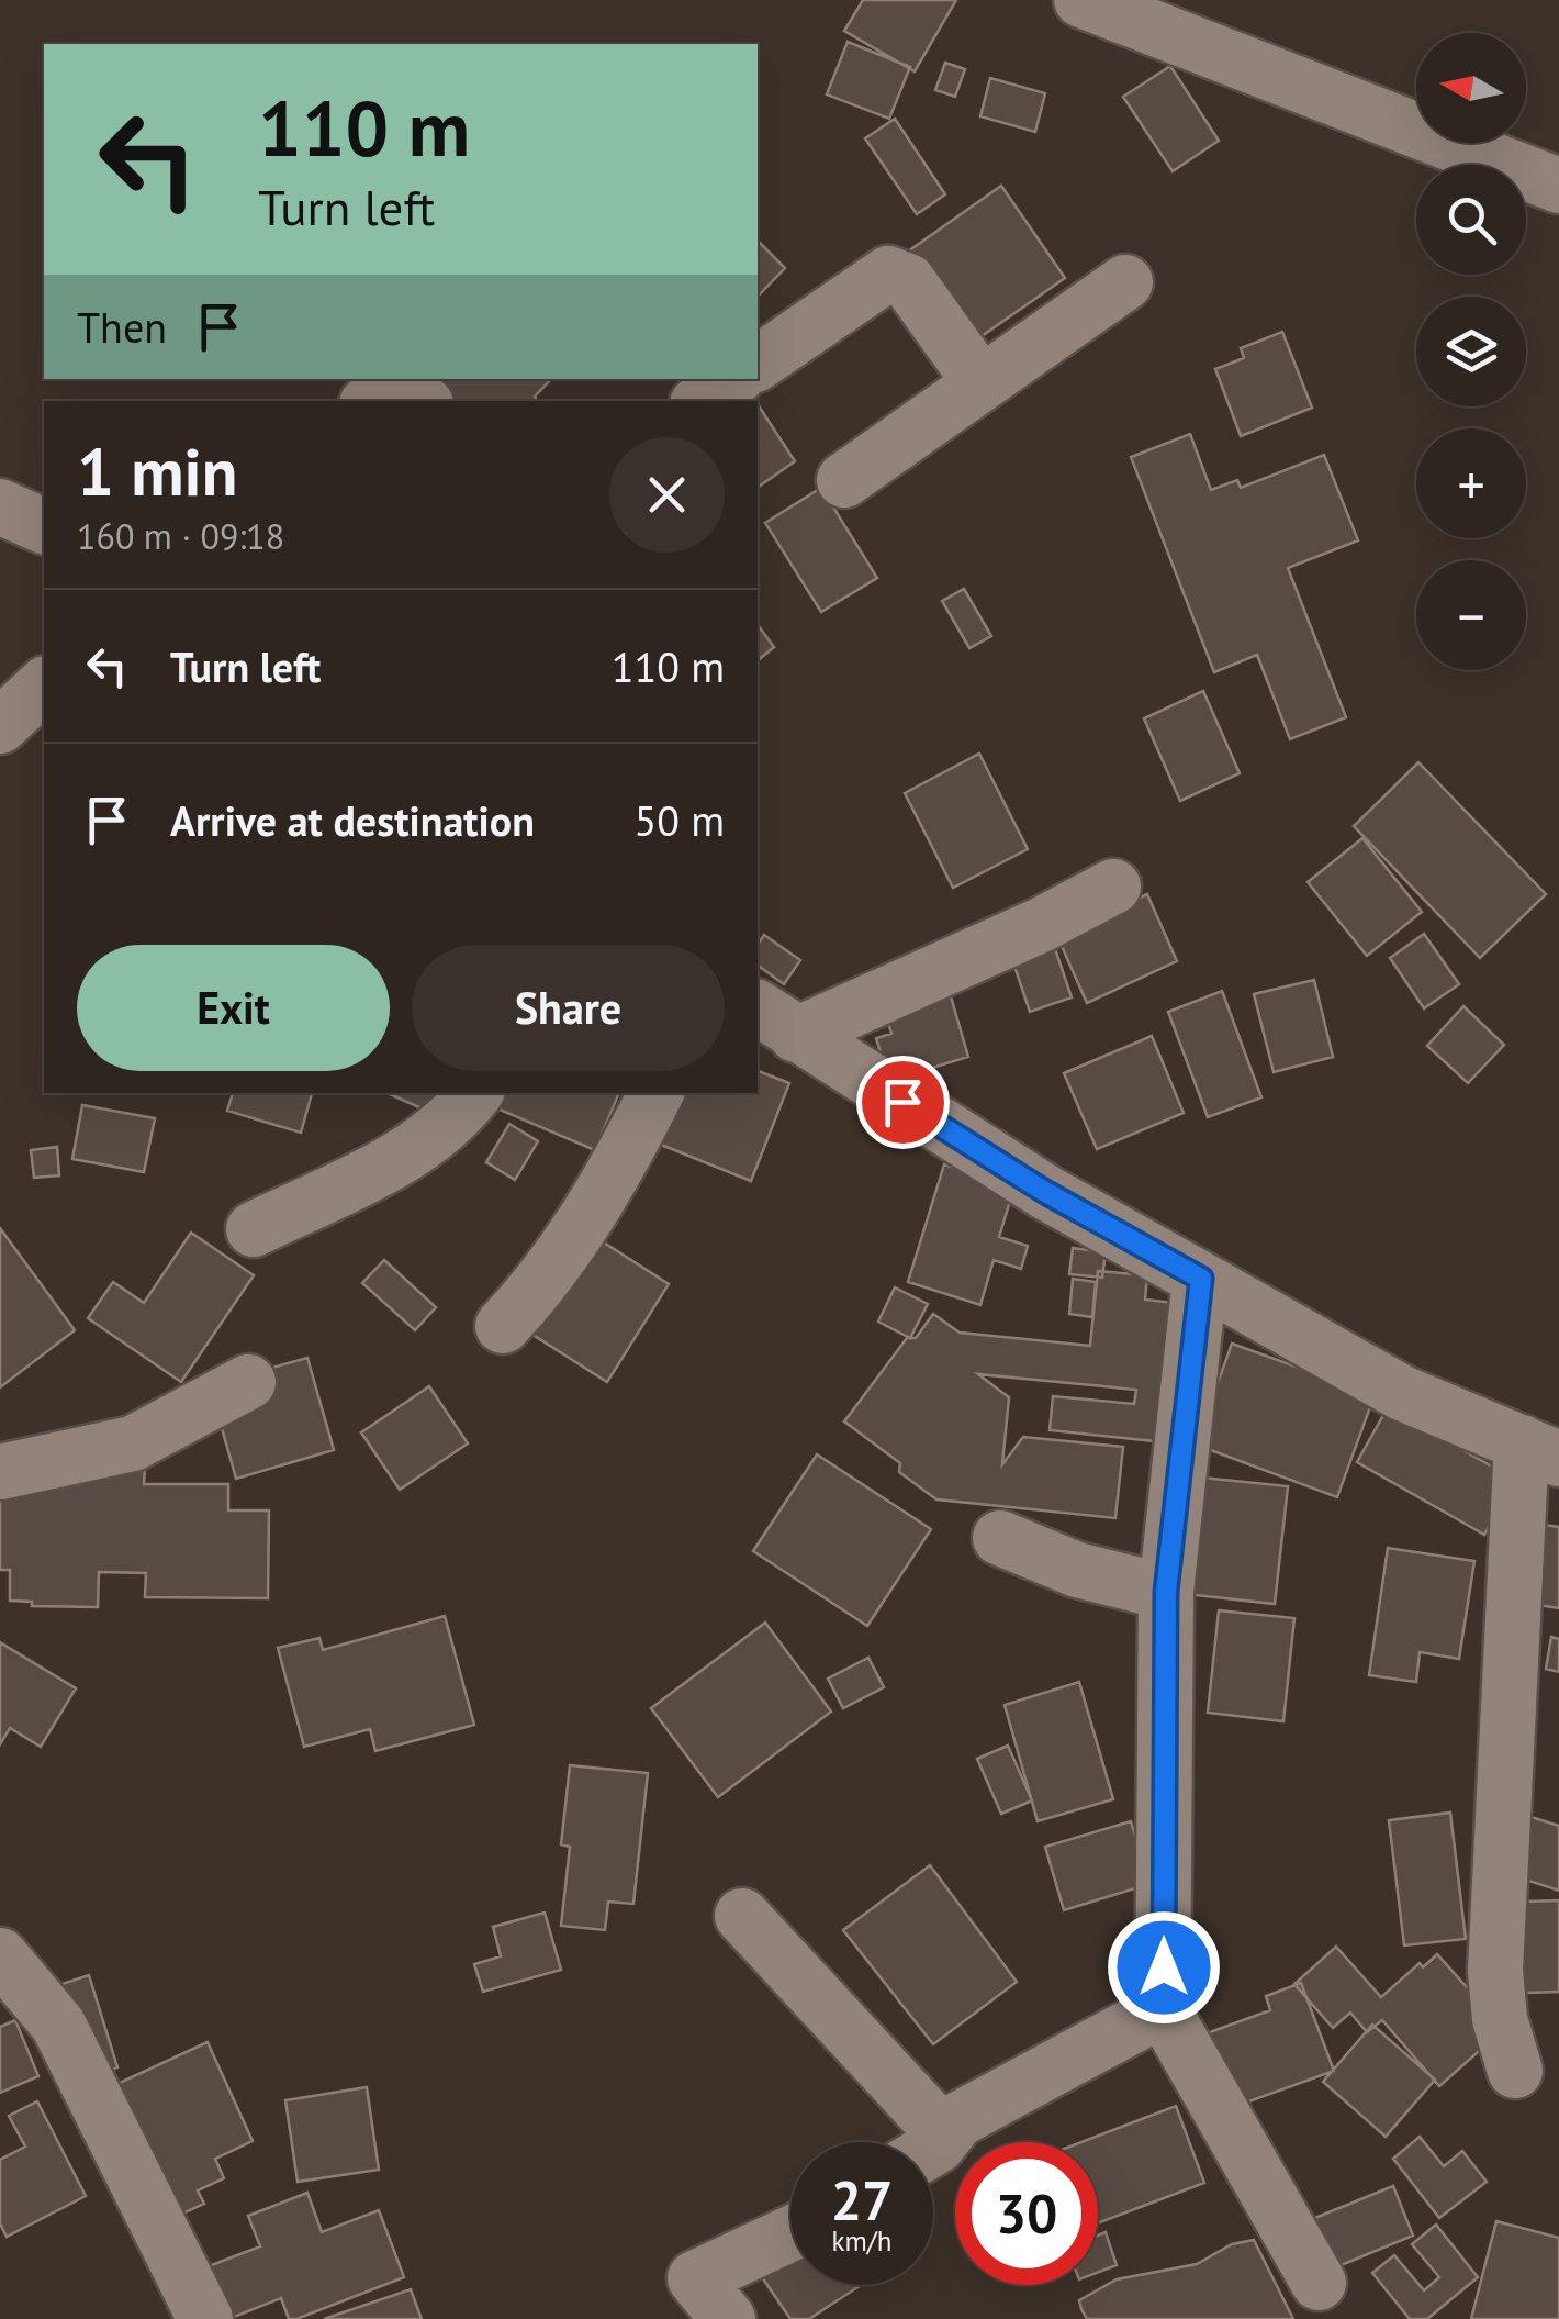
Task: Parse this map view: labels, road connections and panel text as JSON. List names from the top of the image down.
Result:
{
  "north": "left",
  "page": {
    "map_buttons": ["+", "−"],
    "turn": ["110 m", "Turn left"],
    "then": "Then",
    "heading": ["1 min", "160 m · 09:18"],
    "list": [
      {
        "name": "Turn left",
        "value": "110 m"
      },
      {
        "name": "Arrive at destination",
        "value": "50 m"
      }
    ],
    "buttons": ["Exit", "Share"],
    "speed": "27 km/h",
    "limit": "30"
  }
}
